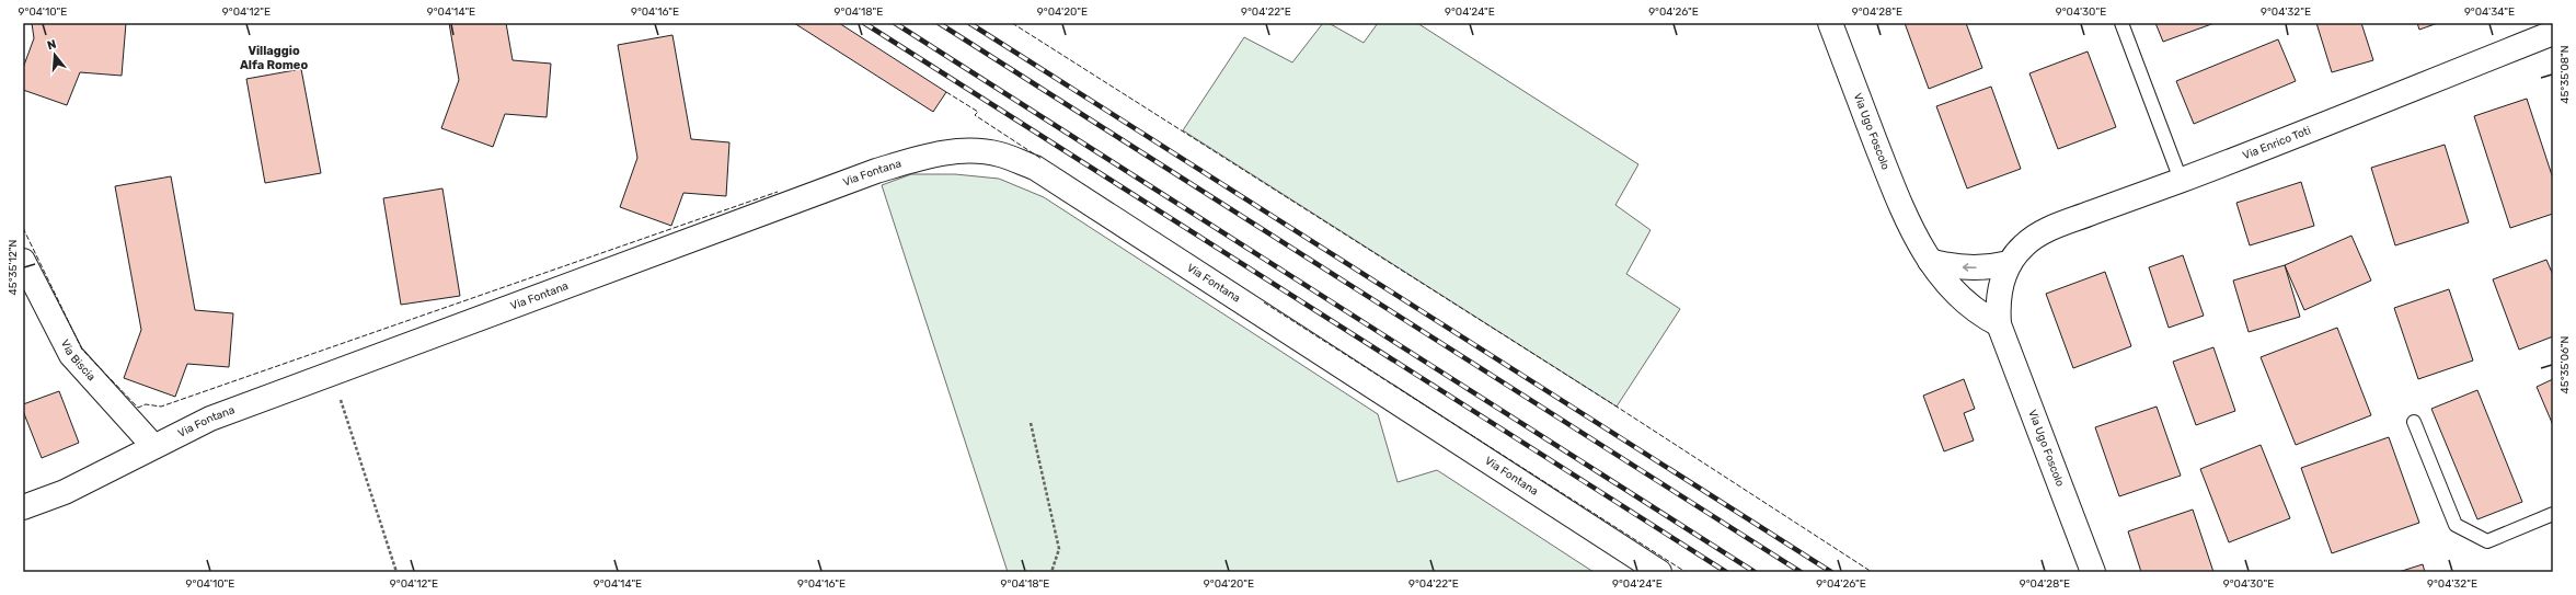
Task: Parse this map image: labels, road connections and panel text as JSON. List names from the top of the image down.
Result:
{
  "streets": {
    "street": [
      "Via Ugo Foscolo",
      "Via Enrico Toti",
      "Via Fontana",
      "Via Biscia"
    ]
  },
  "crossings": [
    ["Via Ugo Foscolo", "Via Enrico Toti"],
    ["Via Fontana", "Via Biscia"]
  ],
  "districts": ["Villaggio Alfa Romeo"],
  "north": "top",
  "coordinates": [
    "9°04'10\"E",
    "9°04'12\"E",
    "9°04'14\"E",
    "9°04'16\"E",
    "9°04'18\"E",
    "9°04'20\"E",
    "9°04'22\"E",
    "9°04'24\"E",
    "9°04'26\"E",
    "9°04'28\"E",
    "9°04'30\"E",
    "9°04'32\"E",
    "9°04'34\"E",
    "45°35'08\"N",
    "45°35'12\"N",
    "45°35'06\"N"
  ]
}
